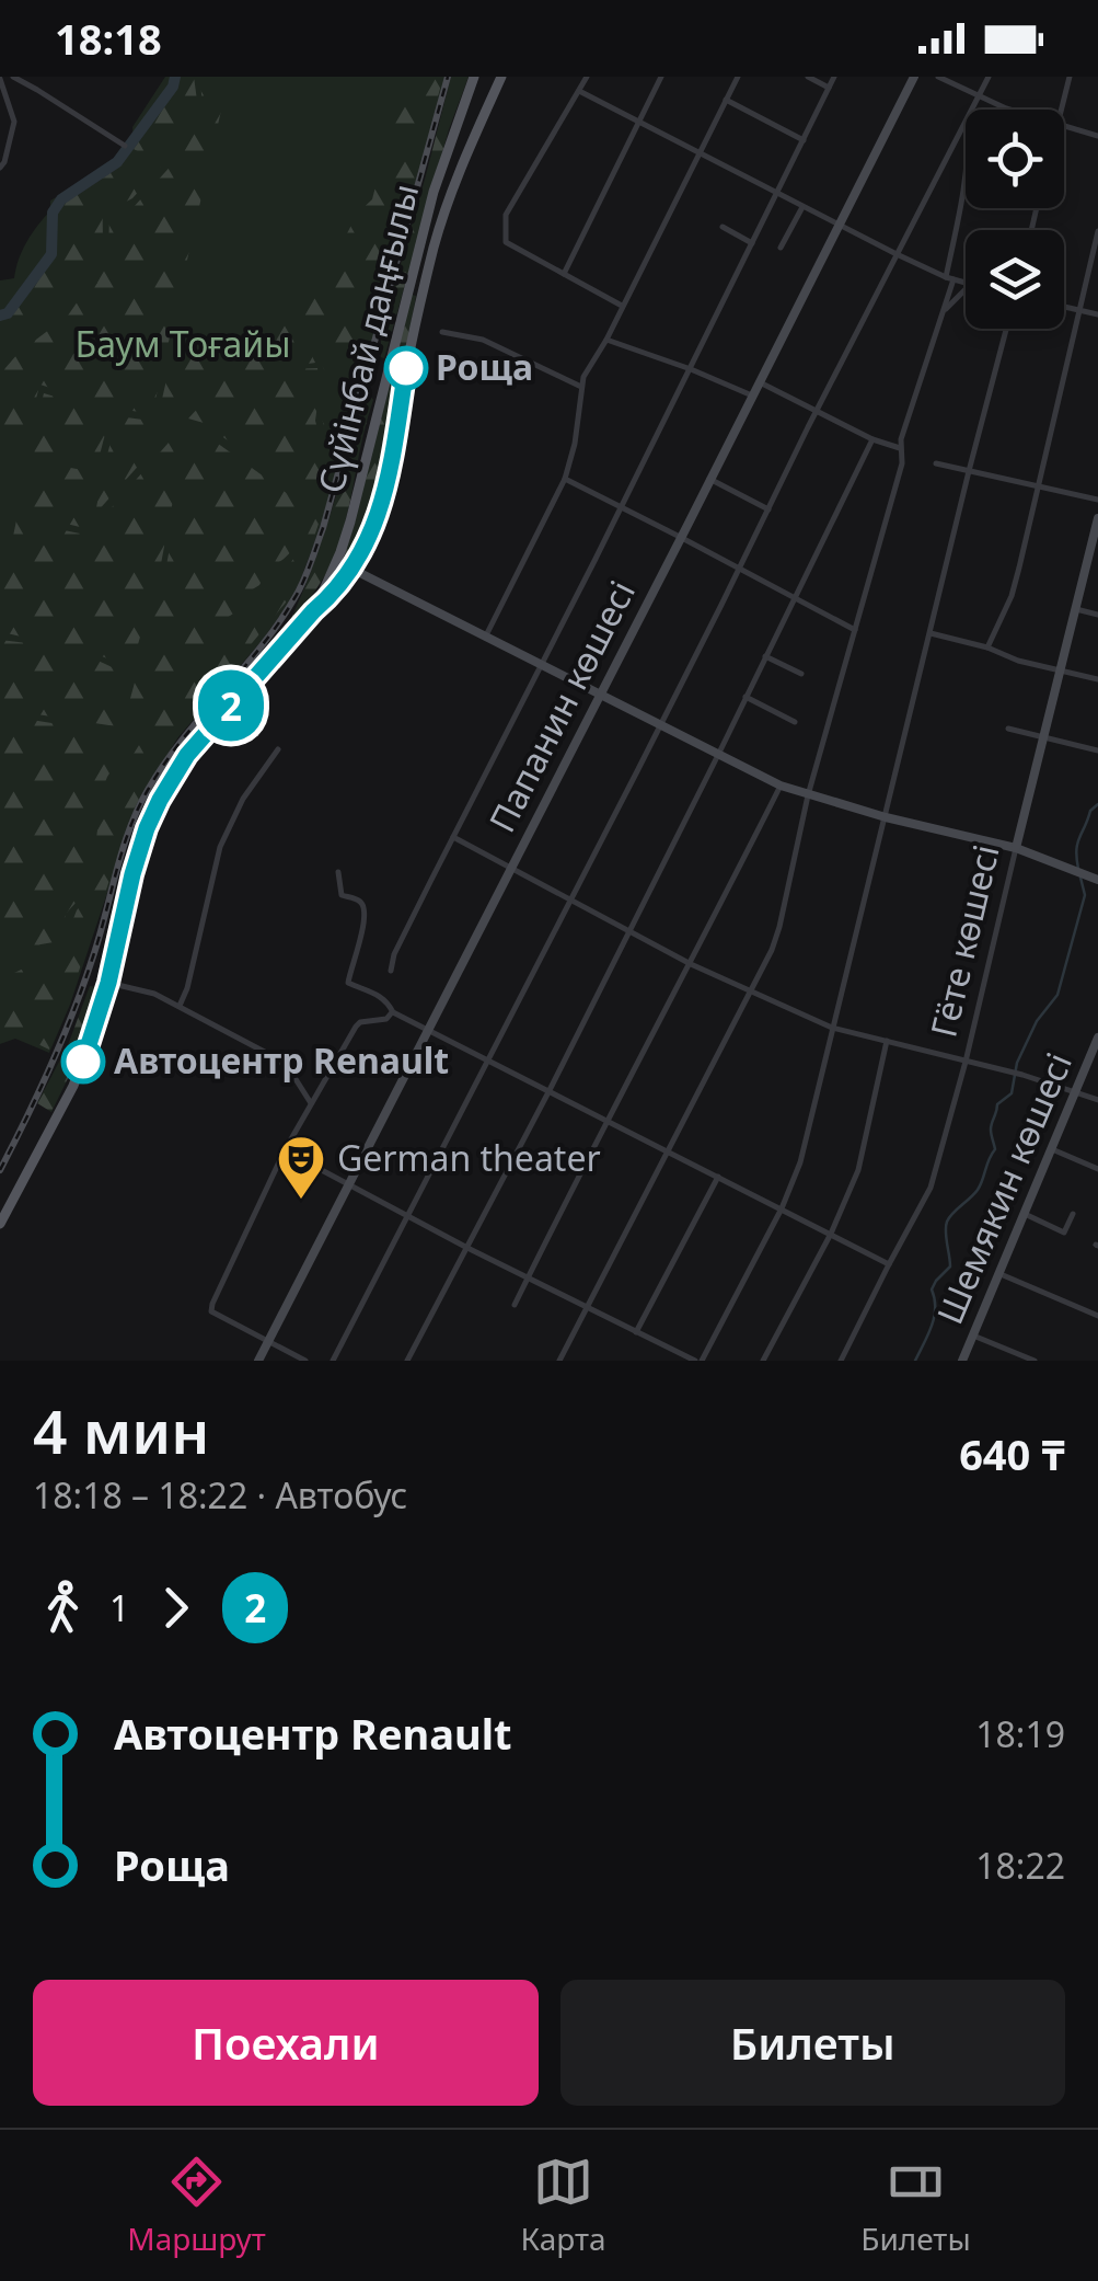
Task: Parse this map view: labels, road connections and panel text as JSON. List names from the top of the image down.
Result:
{
  "streets": {
    "main road": [
      "Сүйінбай даңғылы",
      "Папанин көшесі",
      "Гёте көшесі",
      "Шемякин көшесі"
    ]
  },
  "parks": ["Баум Тоғайы"],
  "places": {
    "other": ["Роща", "Автоцентр Renault"],
    "theatre": ["German theater"]
  },
  "lines": ["bus line 2"],
  "page": {
    "status": "18:18",
    "on_map": "2",
    "heading": ["4 мин", "18:18 – 18:22 · Автобус", "640 ₸"],
    "legs": ["1", "2"],
    "list": [
      {
        "name": "Автоцентр Renault",
        "value": "18:19"
      },
      {
        "name": "Роща",
        "value": "18:22"
      }
    ],
    "buttons": ["Поехали", "Билеты"],
    "tabs": ["Маршрут", "Карта", "Билеты"]
  }
}
